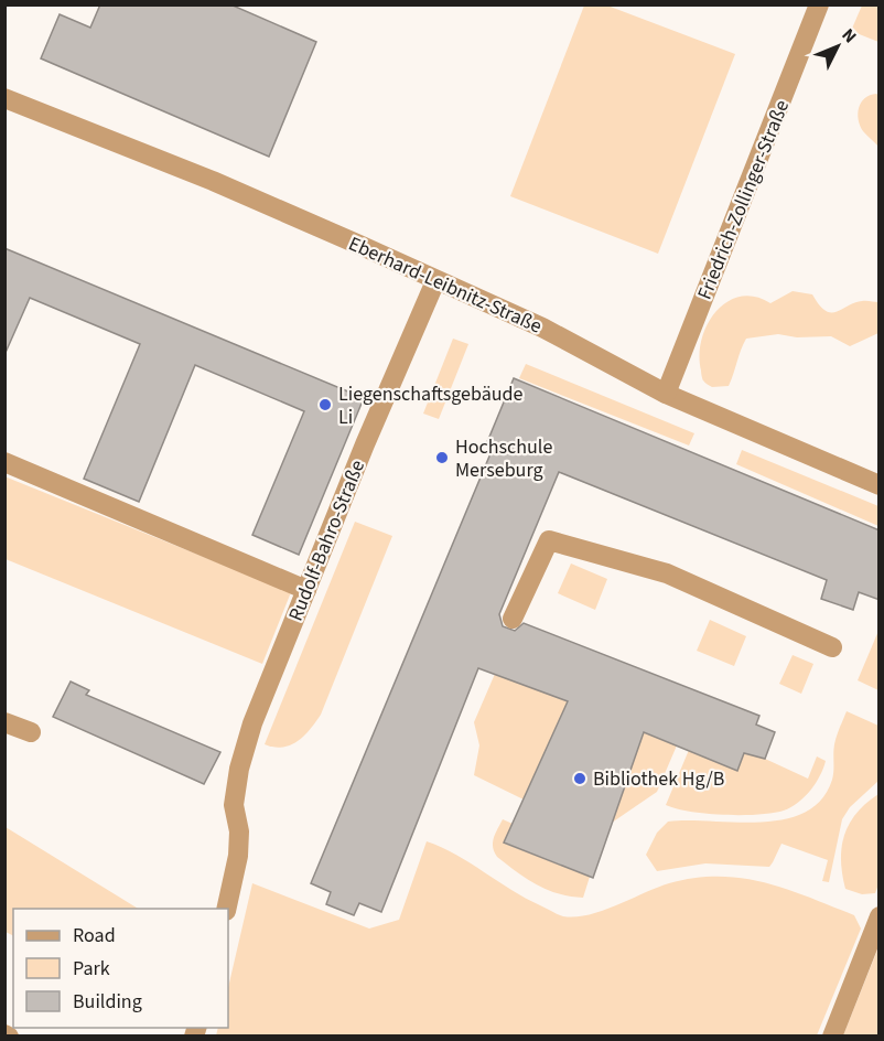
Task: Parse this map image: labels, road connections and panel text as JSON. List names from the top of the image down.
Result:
{
  "streets": {
    "street": ["Friedrich-Zollinger-Straße", "Eberhard-Leibnitz-Straße", "Rudolf-Bahro-Straße"]
  },
  "crossings": [
    ["Friedrich-Zollinger-Straße", "Eberhard-Leibnitz-Straße"],
    ["Eberhard-Leibnitz-Straße", "Rudolf-Bahro-Straße"]
  ],
  "places": ["Liegenschaftsgebäude Li", "Hochschule Merseburg", "Bibliothek Hg/B"],
  "legend": ["Road", "Park", "Building"],
  "north": "top right"
}
